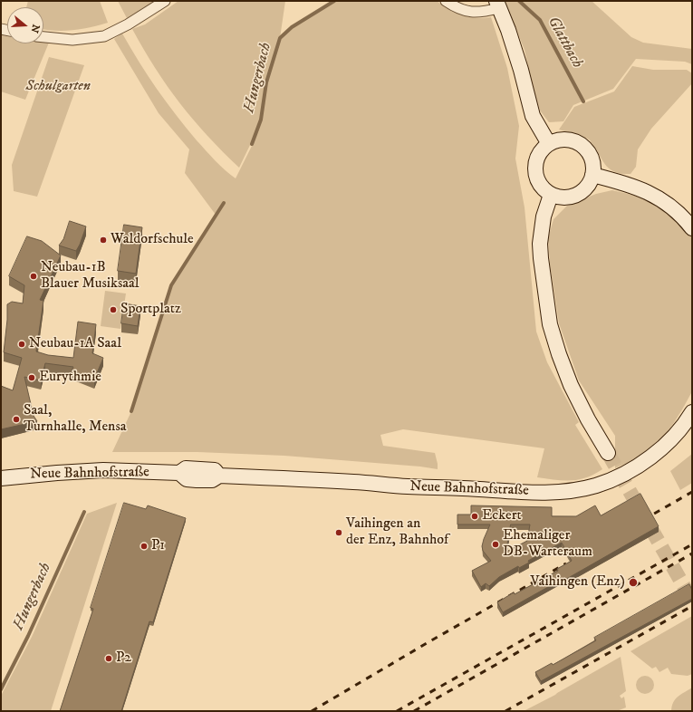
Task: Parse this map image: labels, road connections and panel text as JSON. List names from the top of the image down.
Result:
{
  "streets": {
    "main road": ["Neue Bahnhofstraße"]
  },
  "water": ["Glattbach", "Hungerbach"],
  "parks": ["Schulgarten"],
  "places": [
    "Waldorfschule",
    "Neubau-1B Blauer Musiksaal",
    "Sportplatz",
    "Neubau-1A Saal",
    "Eurythmie",
    "Saal, Turnhalle, Mensa",
    "Eckert",
    "Vaihingen an der Enz, Bahnhof",
    "Ehemaliger DB-Warteraum",
    "P1",
    "Vaihingen (Enz)",
    "P2"
  ],
  "north": "right"
}
